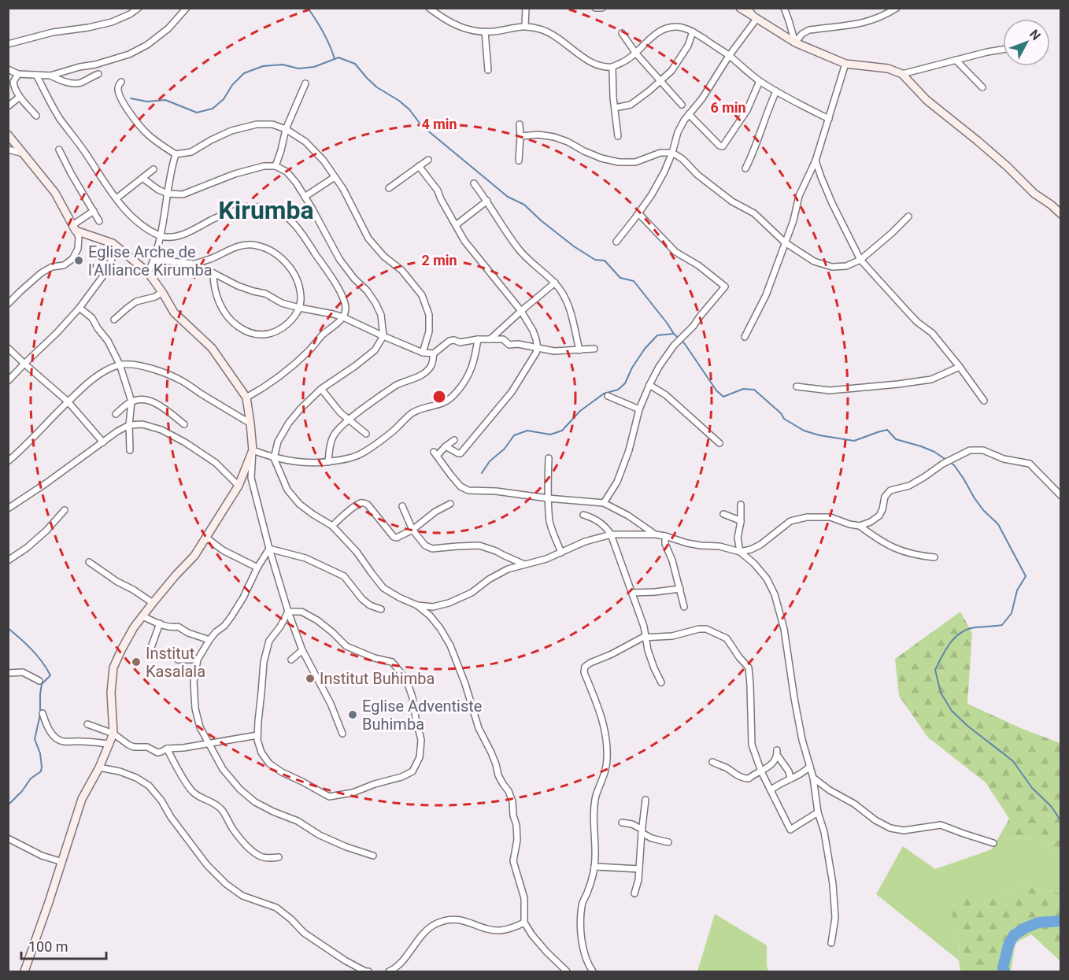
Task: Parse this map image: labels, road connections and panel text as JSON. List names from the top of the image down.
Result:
{
  "districts": ["Kirumba"],
  "places": [
    "Eglise Arche de l'Alliance Kirumba",
    "Institut Kasalala",
    "Institut Buhimba",
    "Eglise Adventiste Buhimba"
  ],
  "scale_bar": "100 m",
  "north": "top right",
  "rings": ["6 min", "4 min", "2 min"]
}
